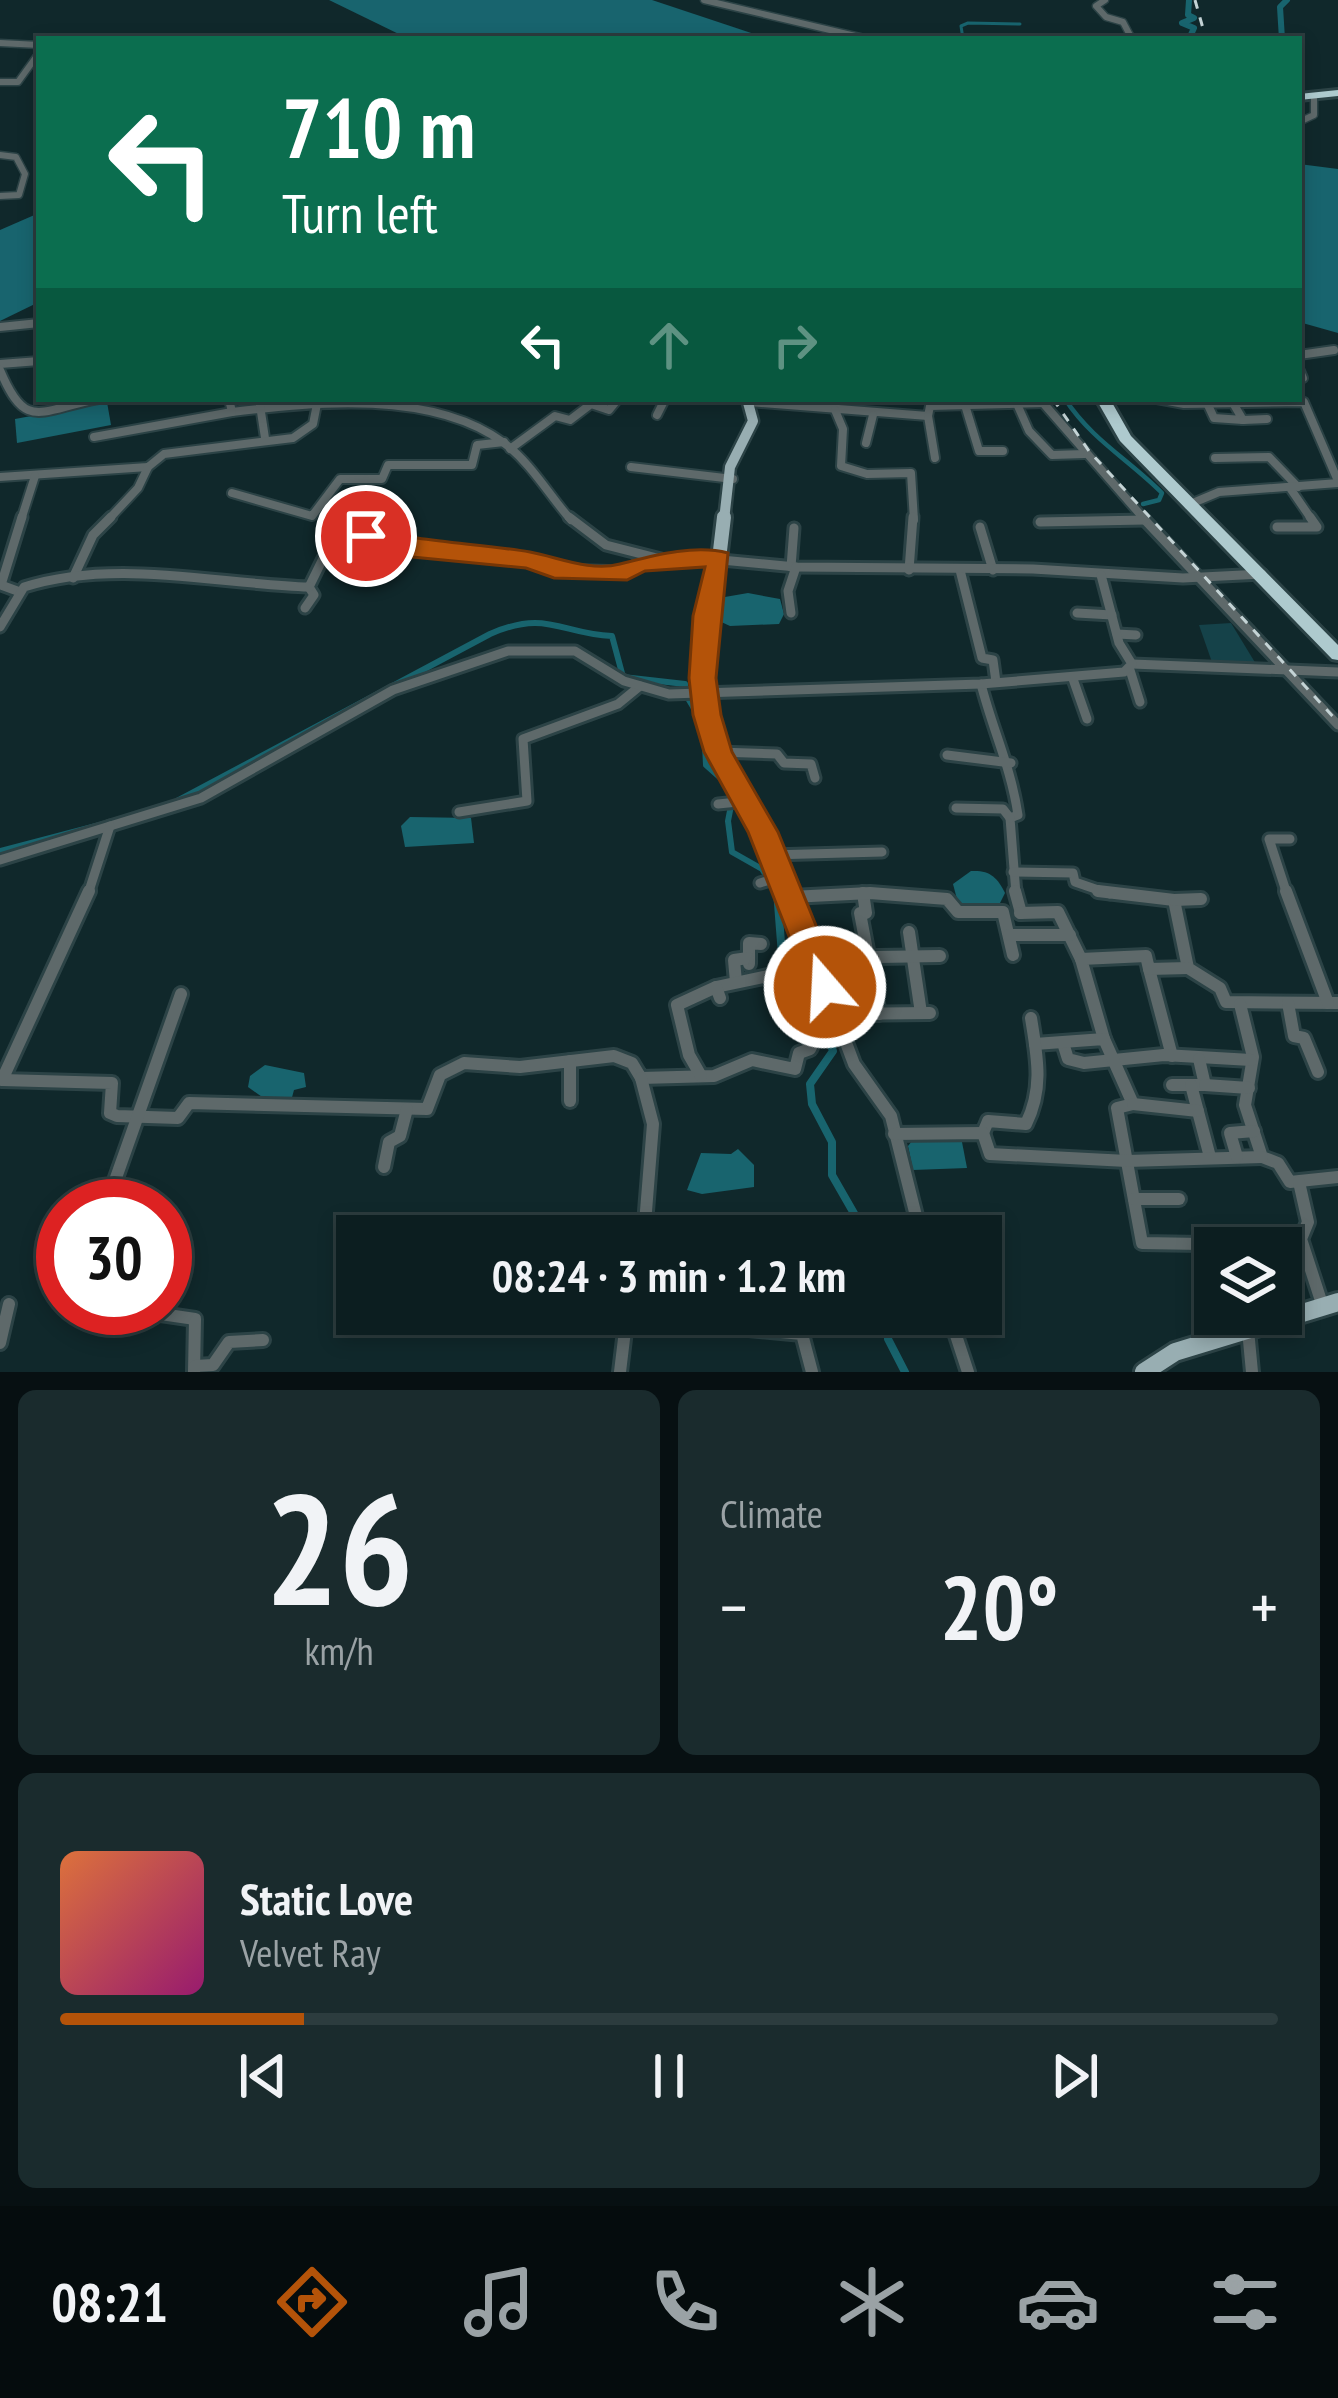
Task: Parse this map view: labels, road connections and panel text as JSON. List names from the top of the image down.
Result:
{
  "page": {
    "turn": ["710 m", "Turn left"],
    "limit": "30",
    "trip": "08:24 · 3 min · 1.2 km",
    "tile": [
      ["26", "km/h"],
      "Climate"
    ],
    "heat": ["−", "20°", "+"],
    "song": ["Static Love", "Velvet Ray"],
    "tabs": "08:21"
  }
}
